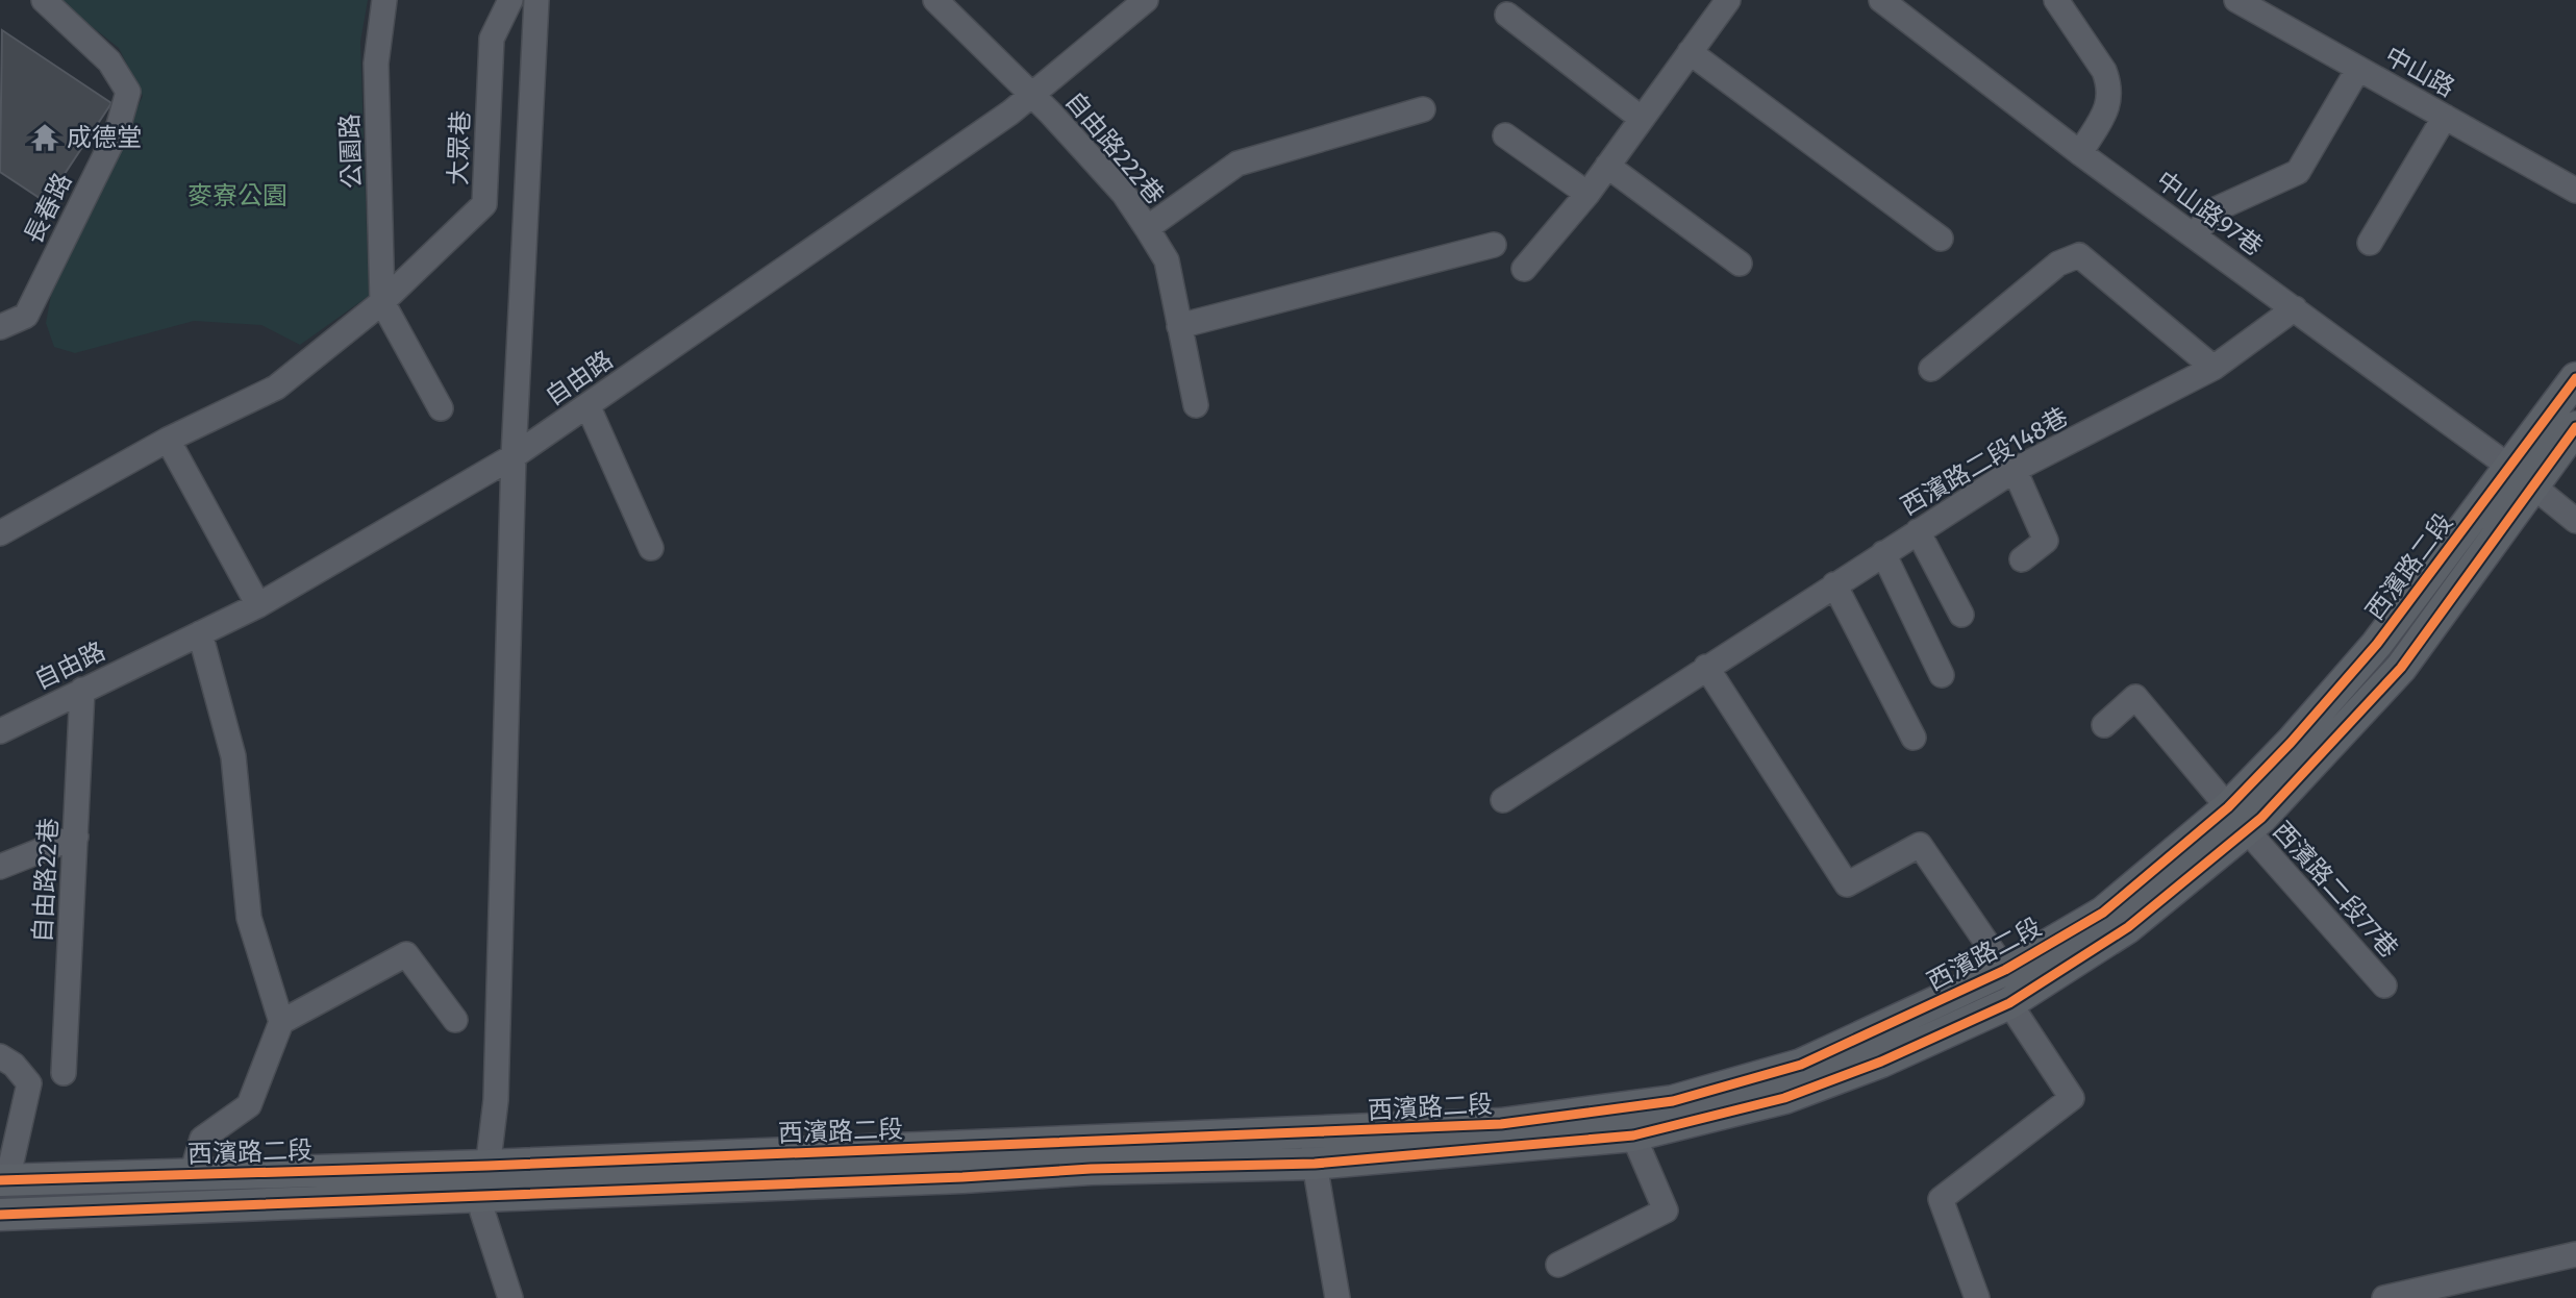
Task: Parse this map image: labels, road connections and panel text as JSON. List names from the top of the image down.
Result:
{
  "streets": {
    "main road": ["西濱路二段"],
    "street": [
      "中山路",
      "大眾巷",
      "自由路222巷",
      "公園路",
      "長春路",
      "中山路97巷",
      "自由路",
      "西濱路二段148巷",
      "自由路22巷",
      "西濱路二段77巷"
    ]
  },
  "crossings": [
    ["大眾巷", "公園路"],
    ["自由路222巷", "自由路"],
    ["中山路97巷", "西濱路二段148巷"],
    ["中山路97巷", "西濱路二段"],
    ["自由路", "自由路22巷"],
    ["西濱路二段", "西濱路二段77巷"]
  ],
  "parks": ["麥寮公園"],
  "places": {
    "temple": ["成德堂"]
  }
}
